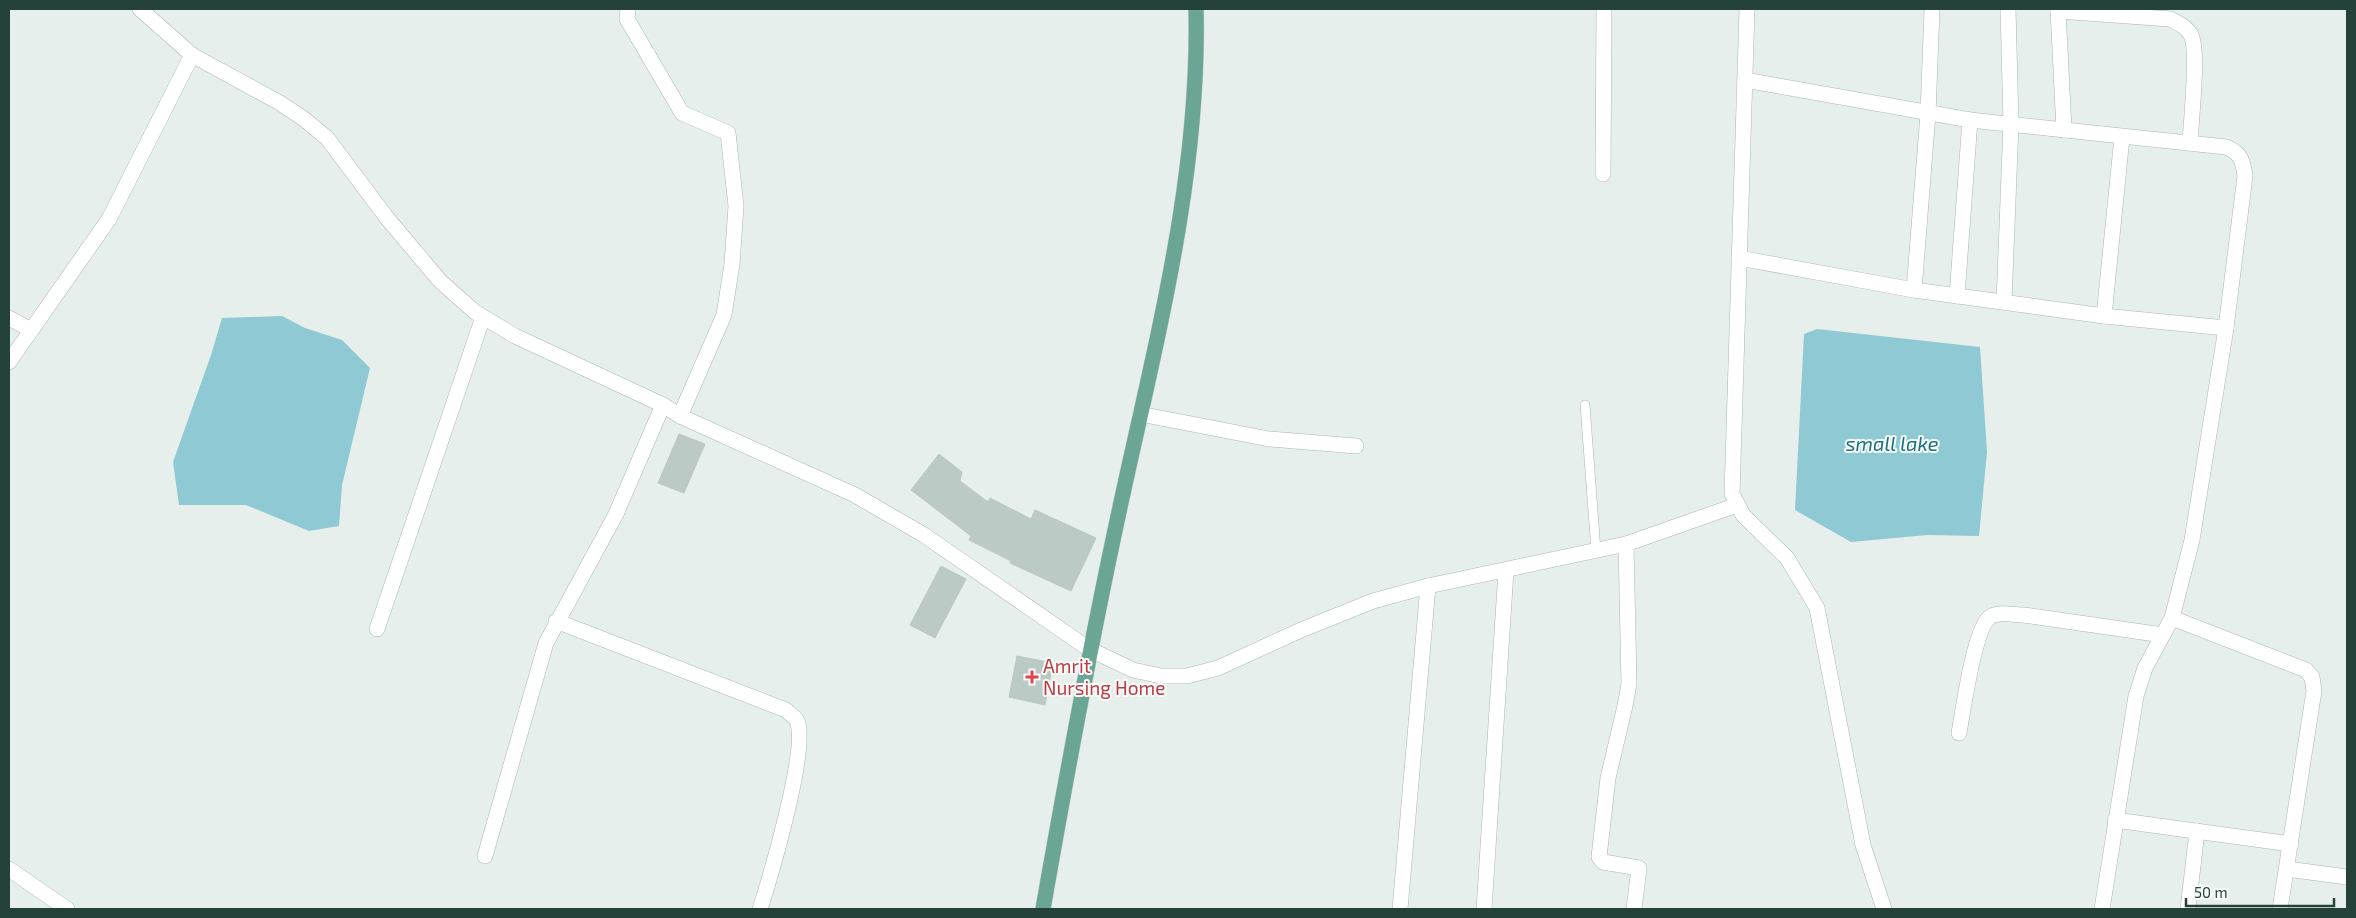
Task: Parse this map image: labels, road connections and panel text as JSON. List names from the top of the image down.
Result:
{
  "water": ["small lake"],
  "places": {
    "health": ["Amrit Nursing Home"]
  },
  "scale_bar": "50 m"
}
